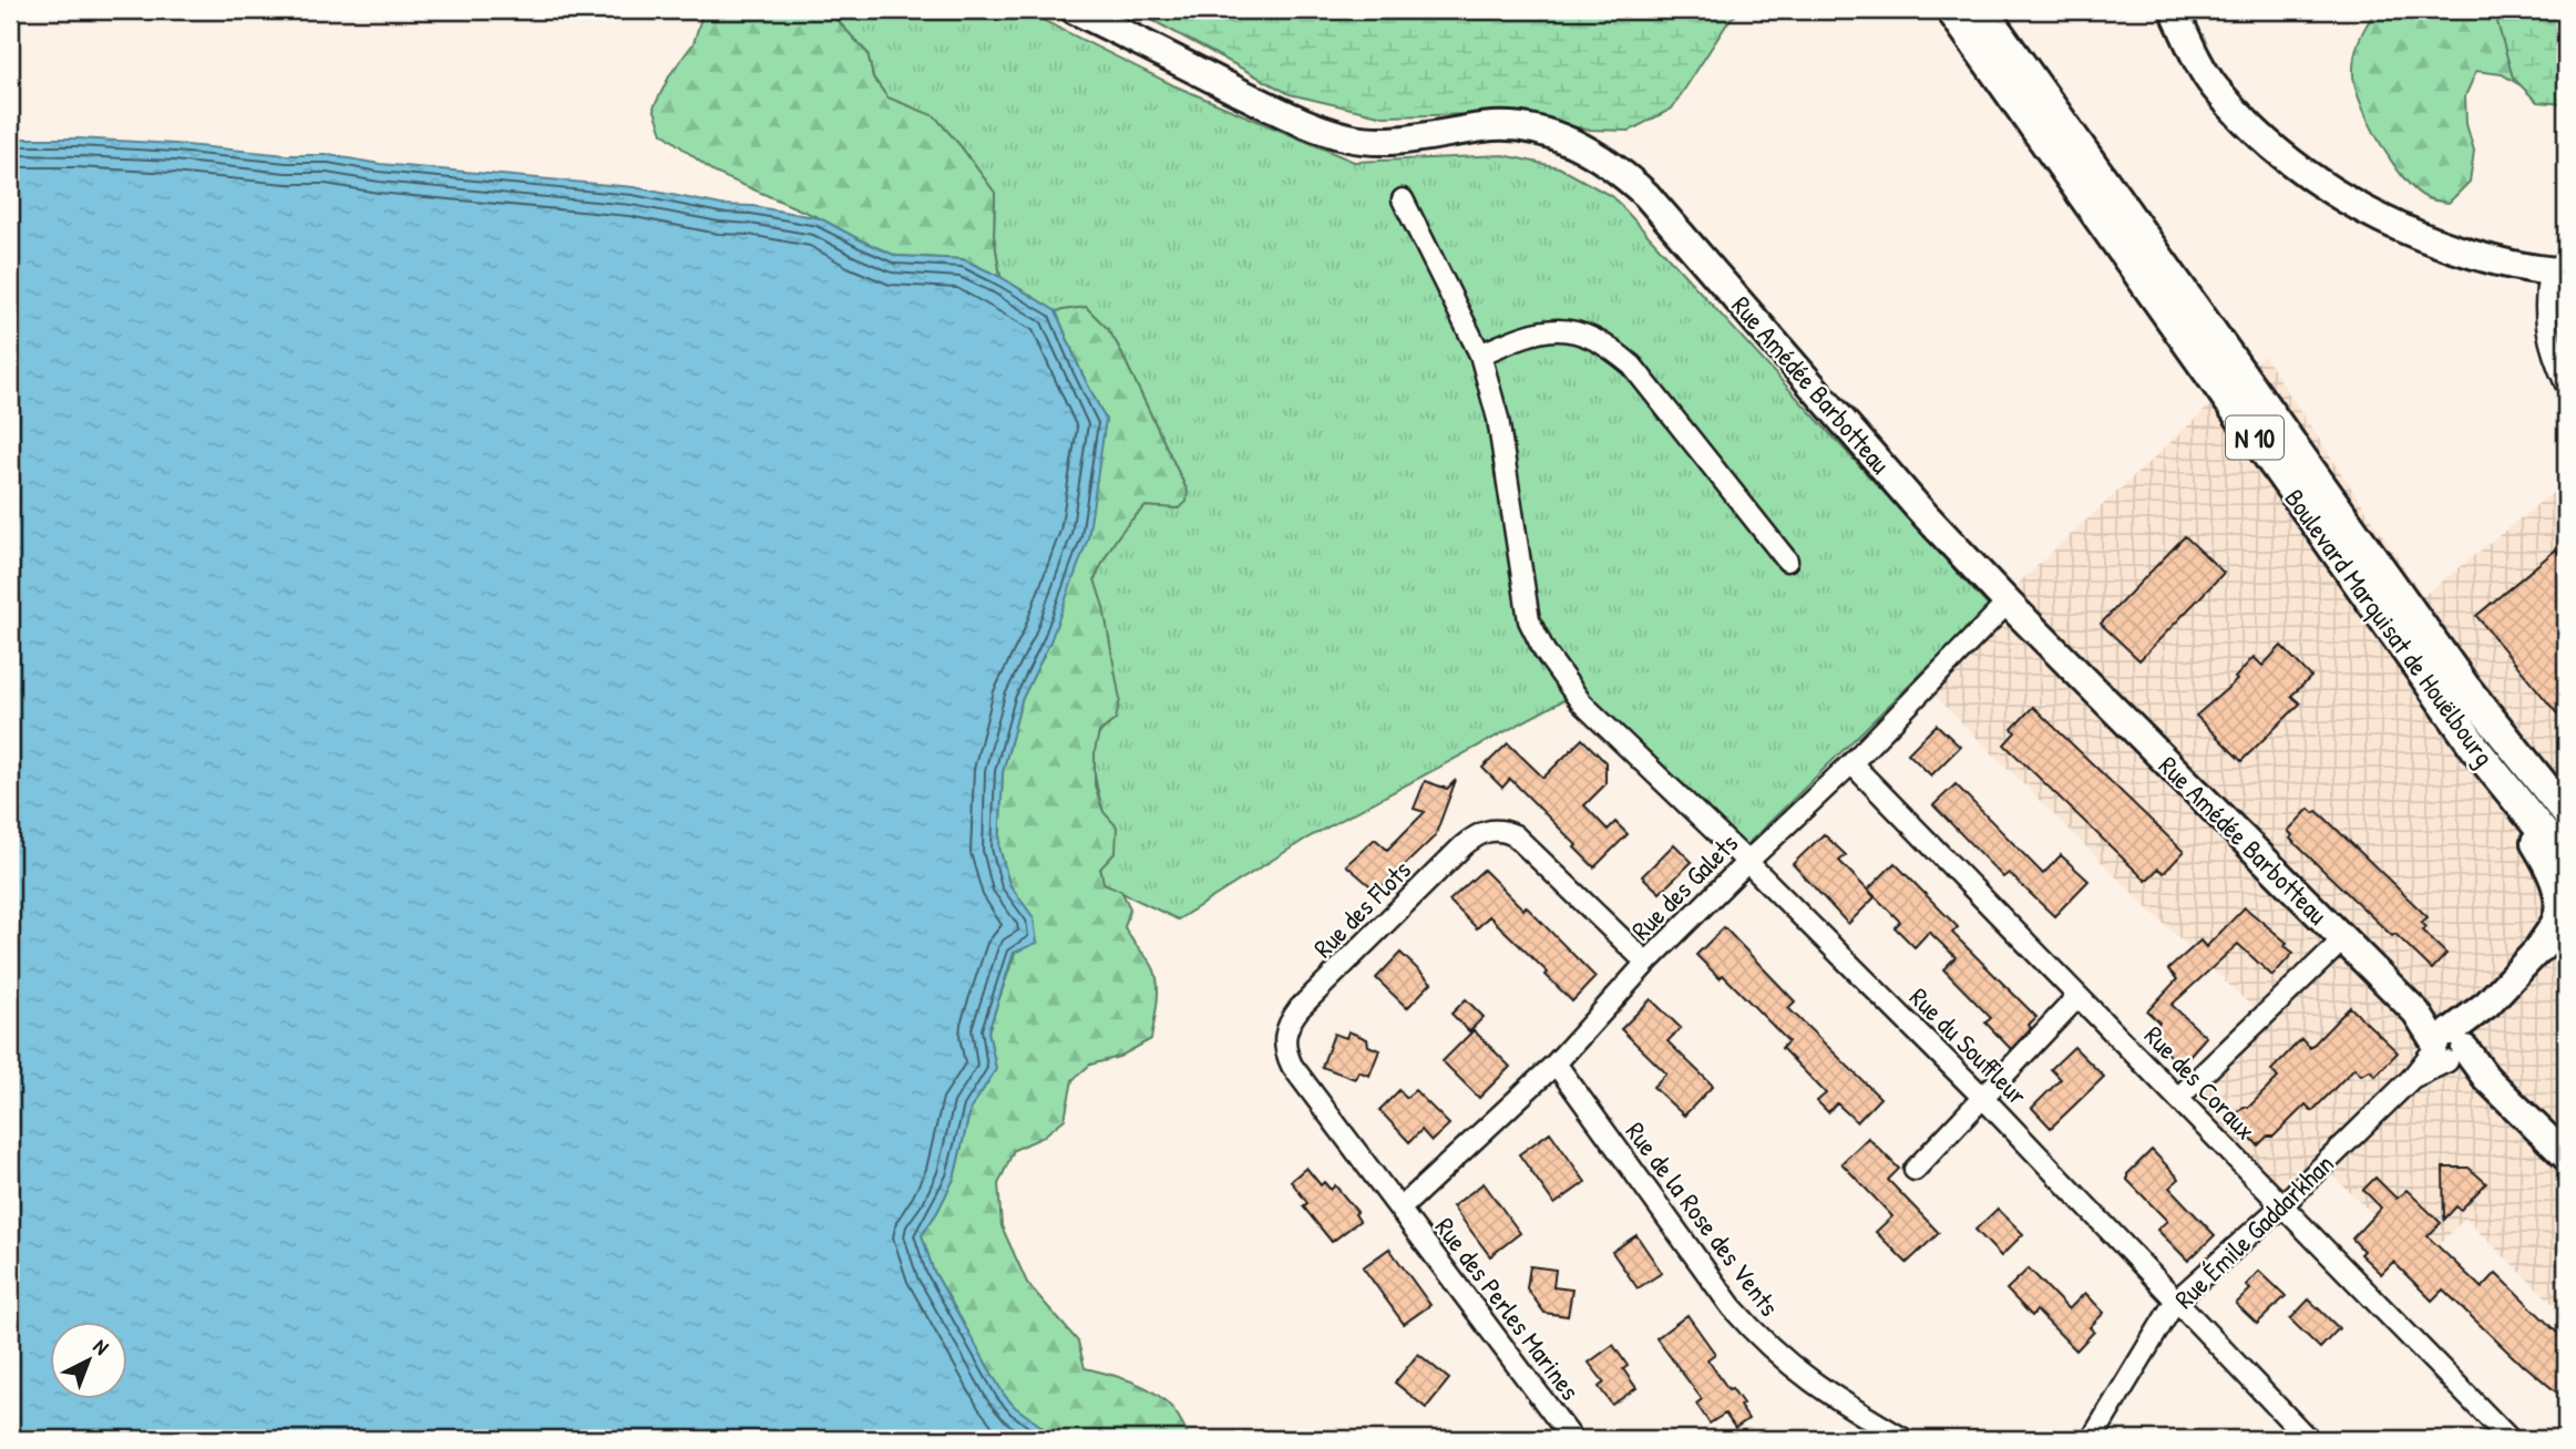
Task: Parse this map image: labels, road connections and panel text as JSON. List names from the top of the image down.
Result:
{
  "streets": {
    "main road": ["N 10", "Boulevard Marquisat de Houëlbourg"],
    "street": [
      "Rue Amédée Barbotteau",
      "Rue des Galets",
      "Rue des Flots",
      "Rue du Souffleur",
      "Rue des Coraux",
      "Rue de la Rose des Vents",
      "Rue Émile Gaddarkhan",
      "Rue des Perles Marines"
    ]
  },
  "crossings": [
    ["Rue Amédée Barbotteau", "Rue des Galets"],
    ["Rue Amédée Barbotteau", "Rue Émile Gaddarkhan"],
    ["Rue des Galets", "Rue des Flots"],
    ["Rue des Galets", "Rue du Souffleur"],
    ["Rue des Galets", "Rue des Coraux"],
    ["Rue des Galets", "Rue de la Rose des Vents"],
    ["Rue des Galets", "Rue des Perles Marines"],
    ["Rue des Flots", "Rue des Perles Marines"],
    ["Rue du Souffleur", "Rue Émile Gaddarkhan"],
    ["Rue des Coraux", "Rue Émile Gaddarkhan"]
  ],
  "north": "top right"
}
